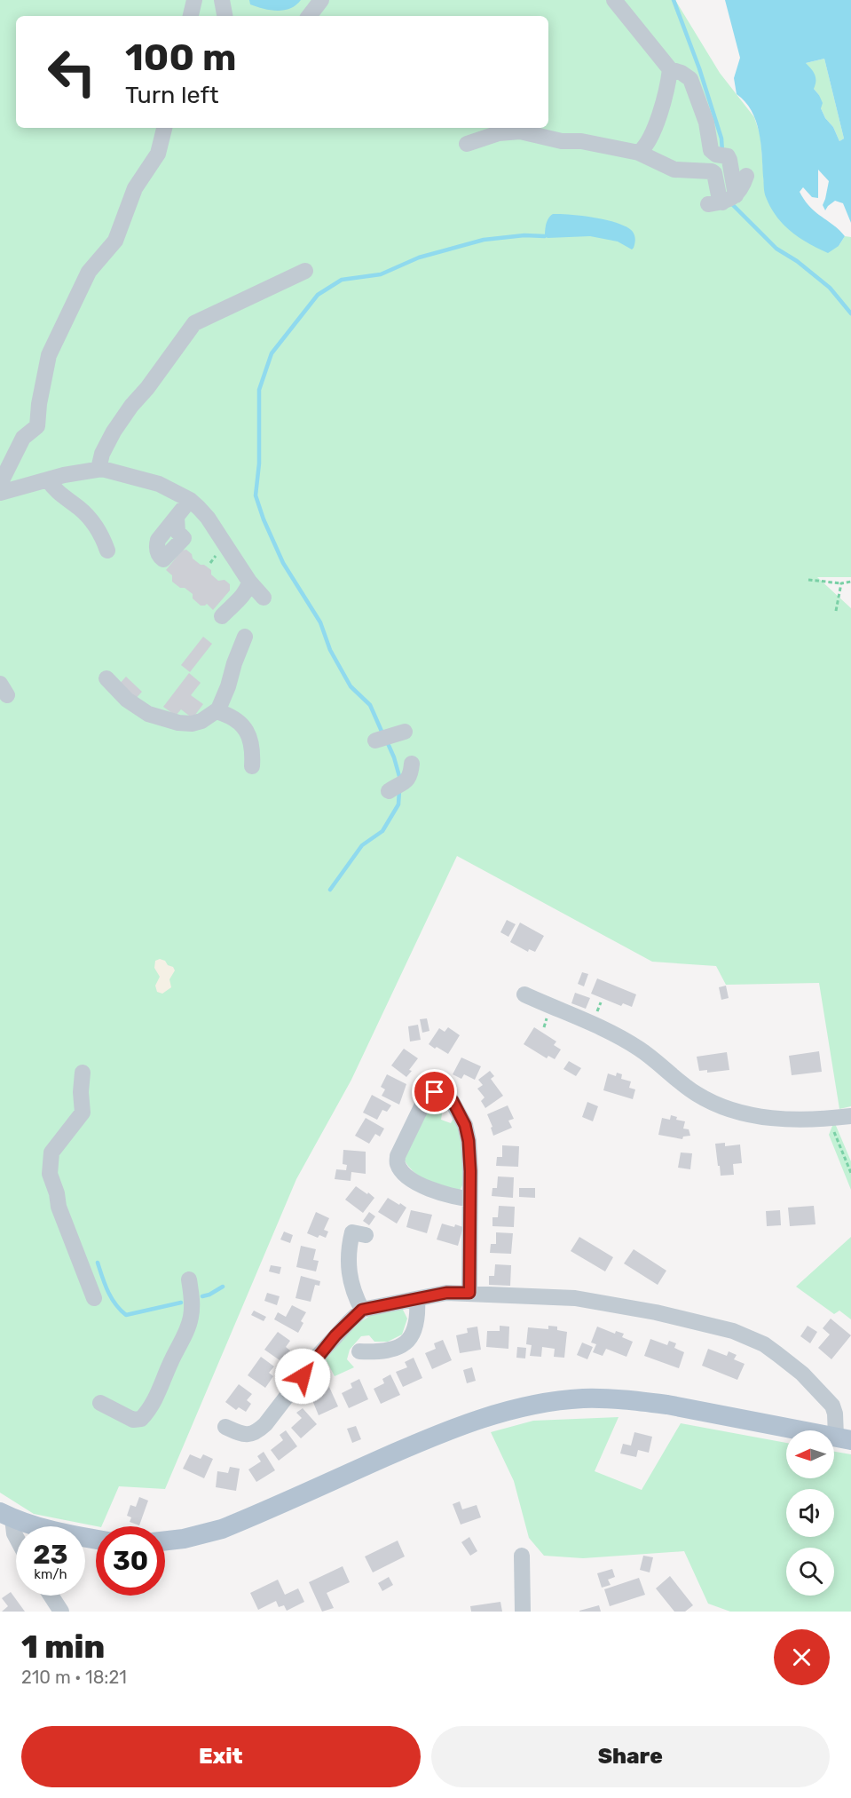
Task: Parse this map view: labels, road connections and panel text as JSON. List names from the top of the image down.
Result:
{
  "north": "left",
  "page": {
    "turn": ["100 m", "Turn left"],
    "speed": "23 km/h",
    "limit": "30",
    "heading": ["1 min", "210 m · 18:21"],
    "buttons": ["Exit", "Share"]
  }
}
